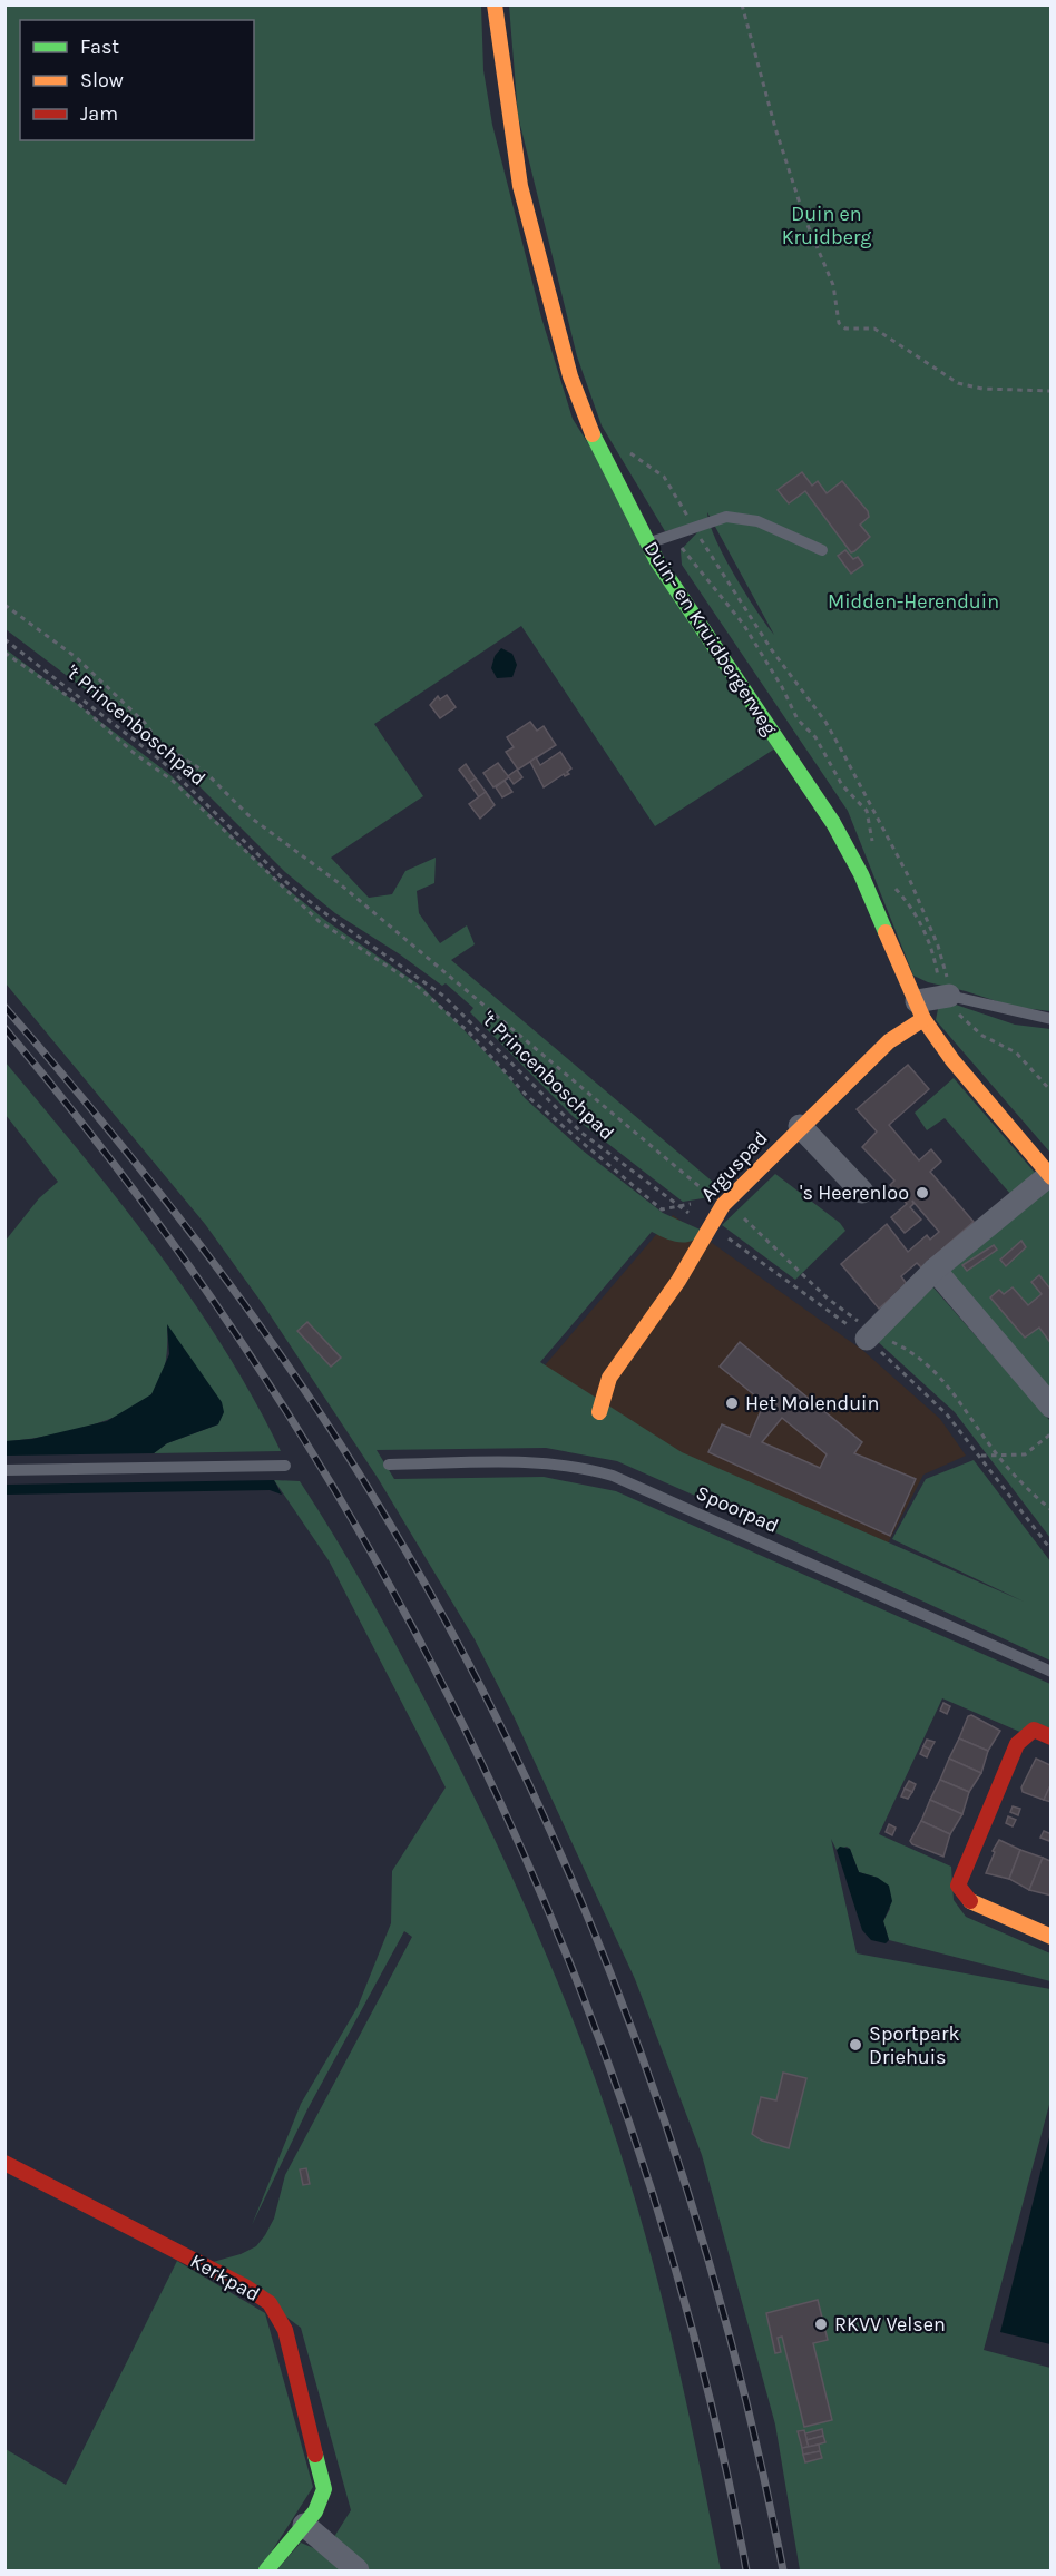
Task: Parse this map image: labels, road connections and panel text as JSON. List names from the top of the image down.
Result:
{
  "streets": {
    "street": ["Duin- en Kruidbergerweg", "Arguspad", "Kerkpad"],
    "lane": ["Spoorpad"],
    "path": ["'t Princenboschpad"]
  },
  "crossings": [
    ["Duin- en Kruidbergerweg", "'t Princenboschpad"],
    ["Duin- en Kruidbergerweg", "Arguspad"],
    ["'t Princenboschpad", "Arguspad"]
  ],
  "parks": ["Duin en Kruidberg", "Midden-Herenduin"],
  "places": [
    "'s Heerenloo",
    "Het Molenduin",
    "Sportpark Driehuis",
    "RKVV Velsen"
  ],
  "legend": ["Fast", "Slow", "Jam"]
}
